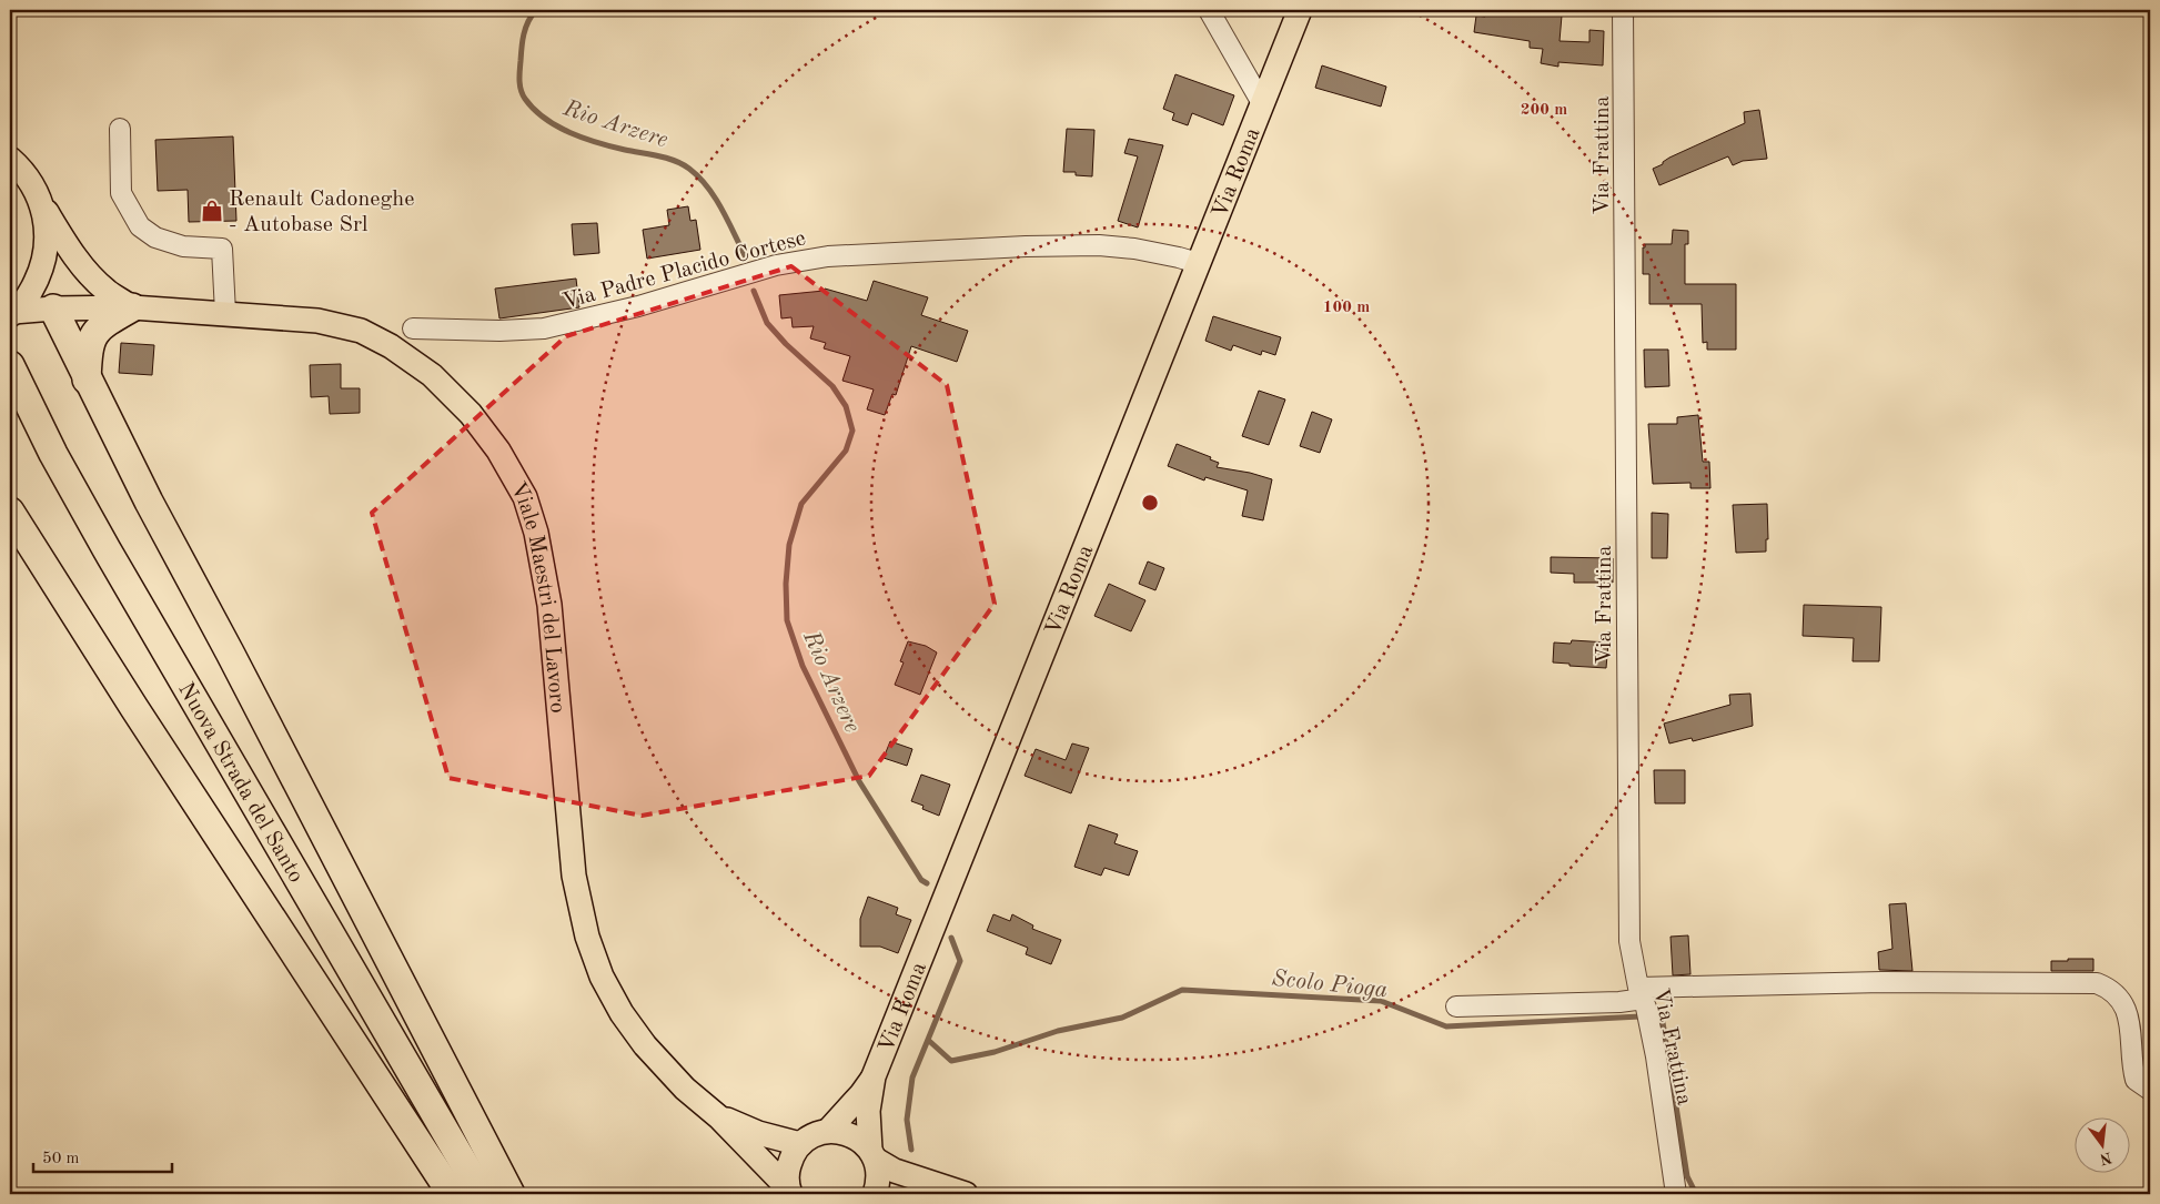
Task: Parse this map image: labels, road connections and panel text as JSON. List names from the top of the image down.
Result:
{
  "streets": {
    "highway": ["Nuova Strada del Santo"],
    "main road": ["Via Roma", "Viale Maestri del Lavoro"],
    "street": ["Via Frattina", "Via Padre Placido Cortese"]
  },
  "crossings": [
    ["Via Roma", "Via Padre Placido Cortese"]
  ],
  "water": ["Rio Arzere", "Scolo Pioga"],
  "places": {
    "shop": ["Renault Cadoneghe - Autobase Srl"]
  },
  "scale_bar": "50 m",
  "north": "bottom",
  "rings": ["200 m", "100 m"]
}
